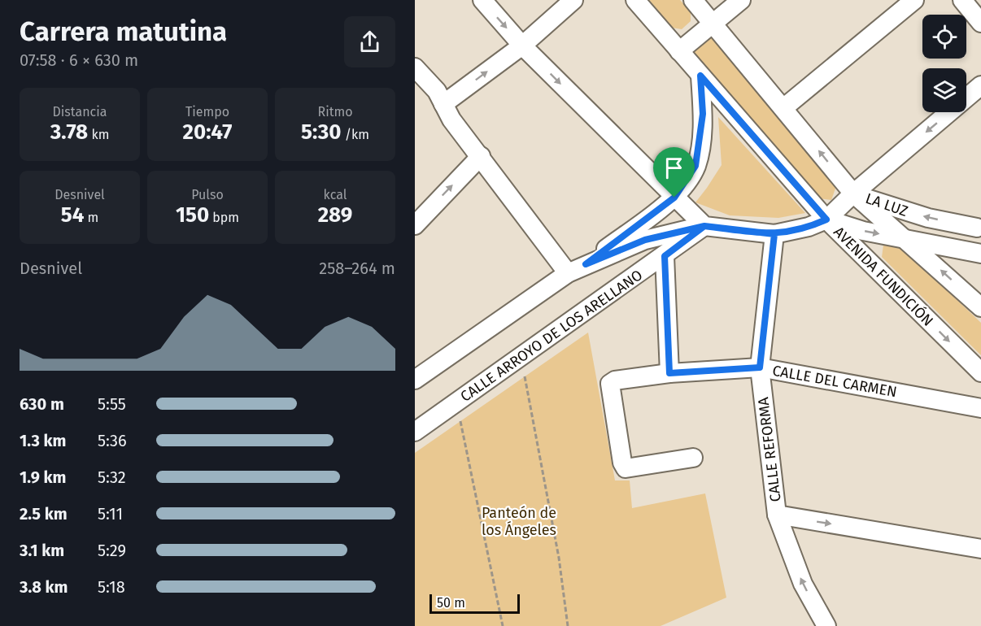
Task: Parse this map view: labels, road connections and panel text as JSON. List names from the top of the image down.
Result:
{
  "streets": {
    "street": [
      "LA LUZ",
      "AVENIDA FUNDICIÓN",
      "CALLE ARROYO DE LOS ARELLANO",
      "CALLE DEL CARMEN",
      "CALLE REFORMA"
    ]
  },
  "crossings": [
    ["LA LUZ", "AVENIDA FUNDICIÓN"],
    ["LA LUZ", "CALLE ARROYO DE LOS ARELLANO"],
    ["LA LUZ", "CALLE REFORMA"],
    ["AVENIDA FUNDICIÓN", "CALLE ARROYO DE LOS ARELLANO"],
    ["CALLE DEL CARMEN", "CALLE REFORMA"]
  ],
  "parks": ["Panteón de los Ángeles"],
  "scale_bar": "50 m",
  "page": {
    "heading": ["Carrera matutina", "07:58 · 6 × 630 m"],
    "stats": [
      ["Distancia", "3.78 km"],
      ["Tiempo", "20:47"],
      ["Ritmo", "5:30 /km"],
      ["Desnivel", "54 m"],
      ["Pulso", "150 bpm"],
      ["kcal", "289"]
    ],
    "chart": ["Desnivel", "258–264 m"],
    "list": [
      {
        "name": "630 m",
        "note": "5:55"
      },
      {
        "name": "1.3 km",
        "note": "5:36"
      },
      {
        "name": "1.9 km",
        "note": "5:32"
      },
      {
        "name": "2.5 km",
        "note": "5:11"
      },
      {
        "name": "3.1 km",
        "note": "5:29"
      },
      {
        "name": "3.8 km",
        "note": "5:18"
      }
    ],
    "scale": "50 m"
  }
}
